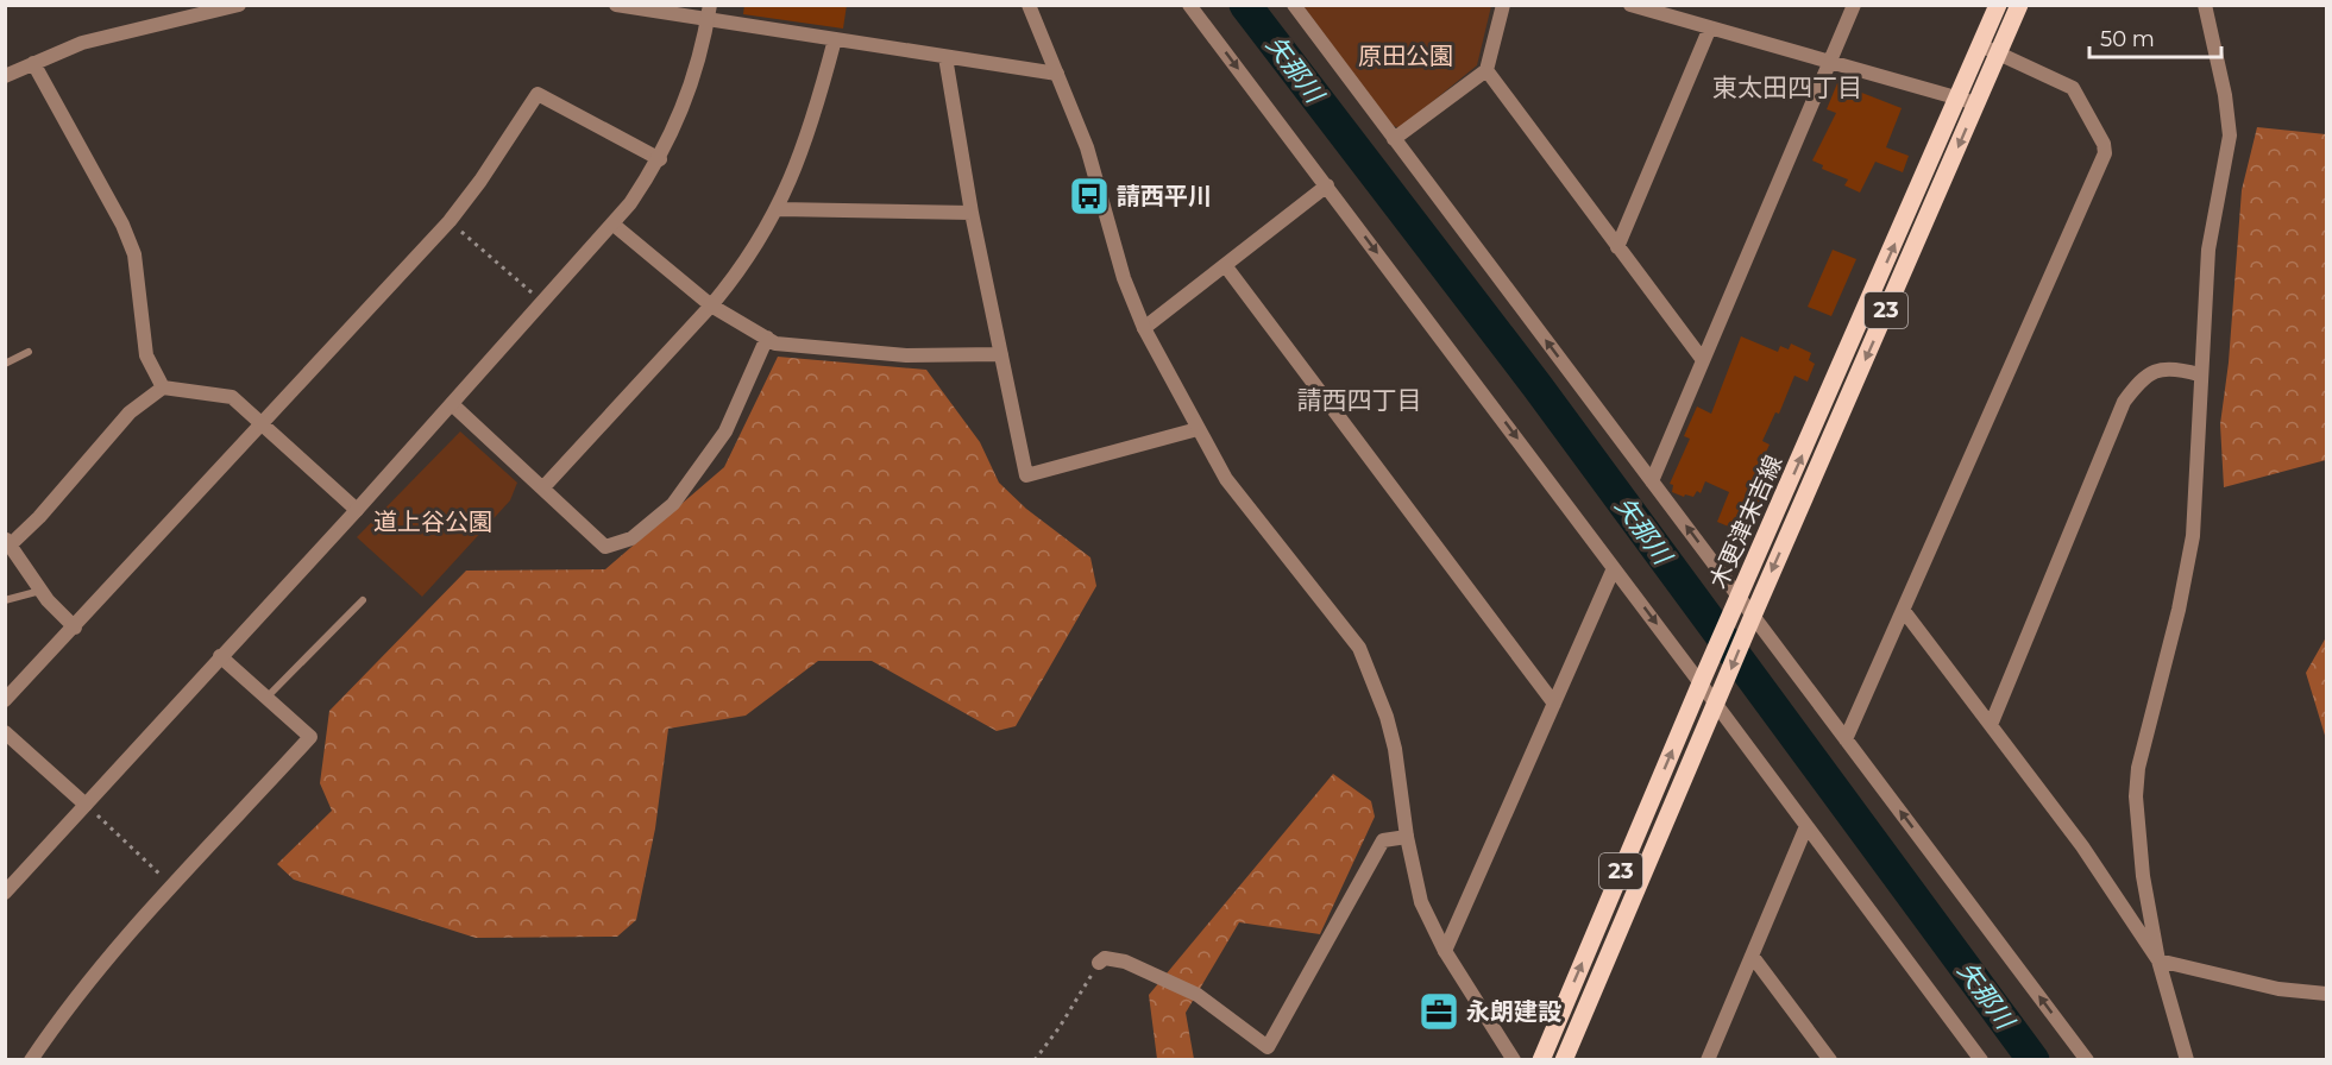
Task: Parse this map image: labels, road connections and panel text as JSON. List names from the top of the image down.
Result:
{
  "streets": {
    "main road": ["23", "木更津末吉線"]
  },
  "districts": ["東太田四丁目", "請西四丁目"],
  "water": ["矢那川"],
  "parks": ["原田公園", "道上谷公園"],
  "places": {
    "bus stop": ["請西平川"],
    "office": ["永朗建設"]
  },
  "scale_bar": "50 m"
}
